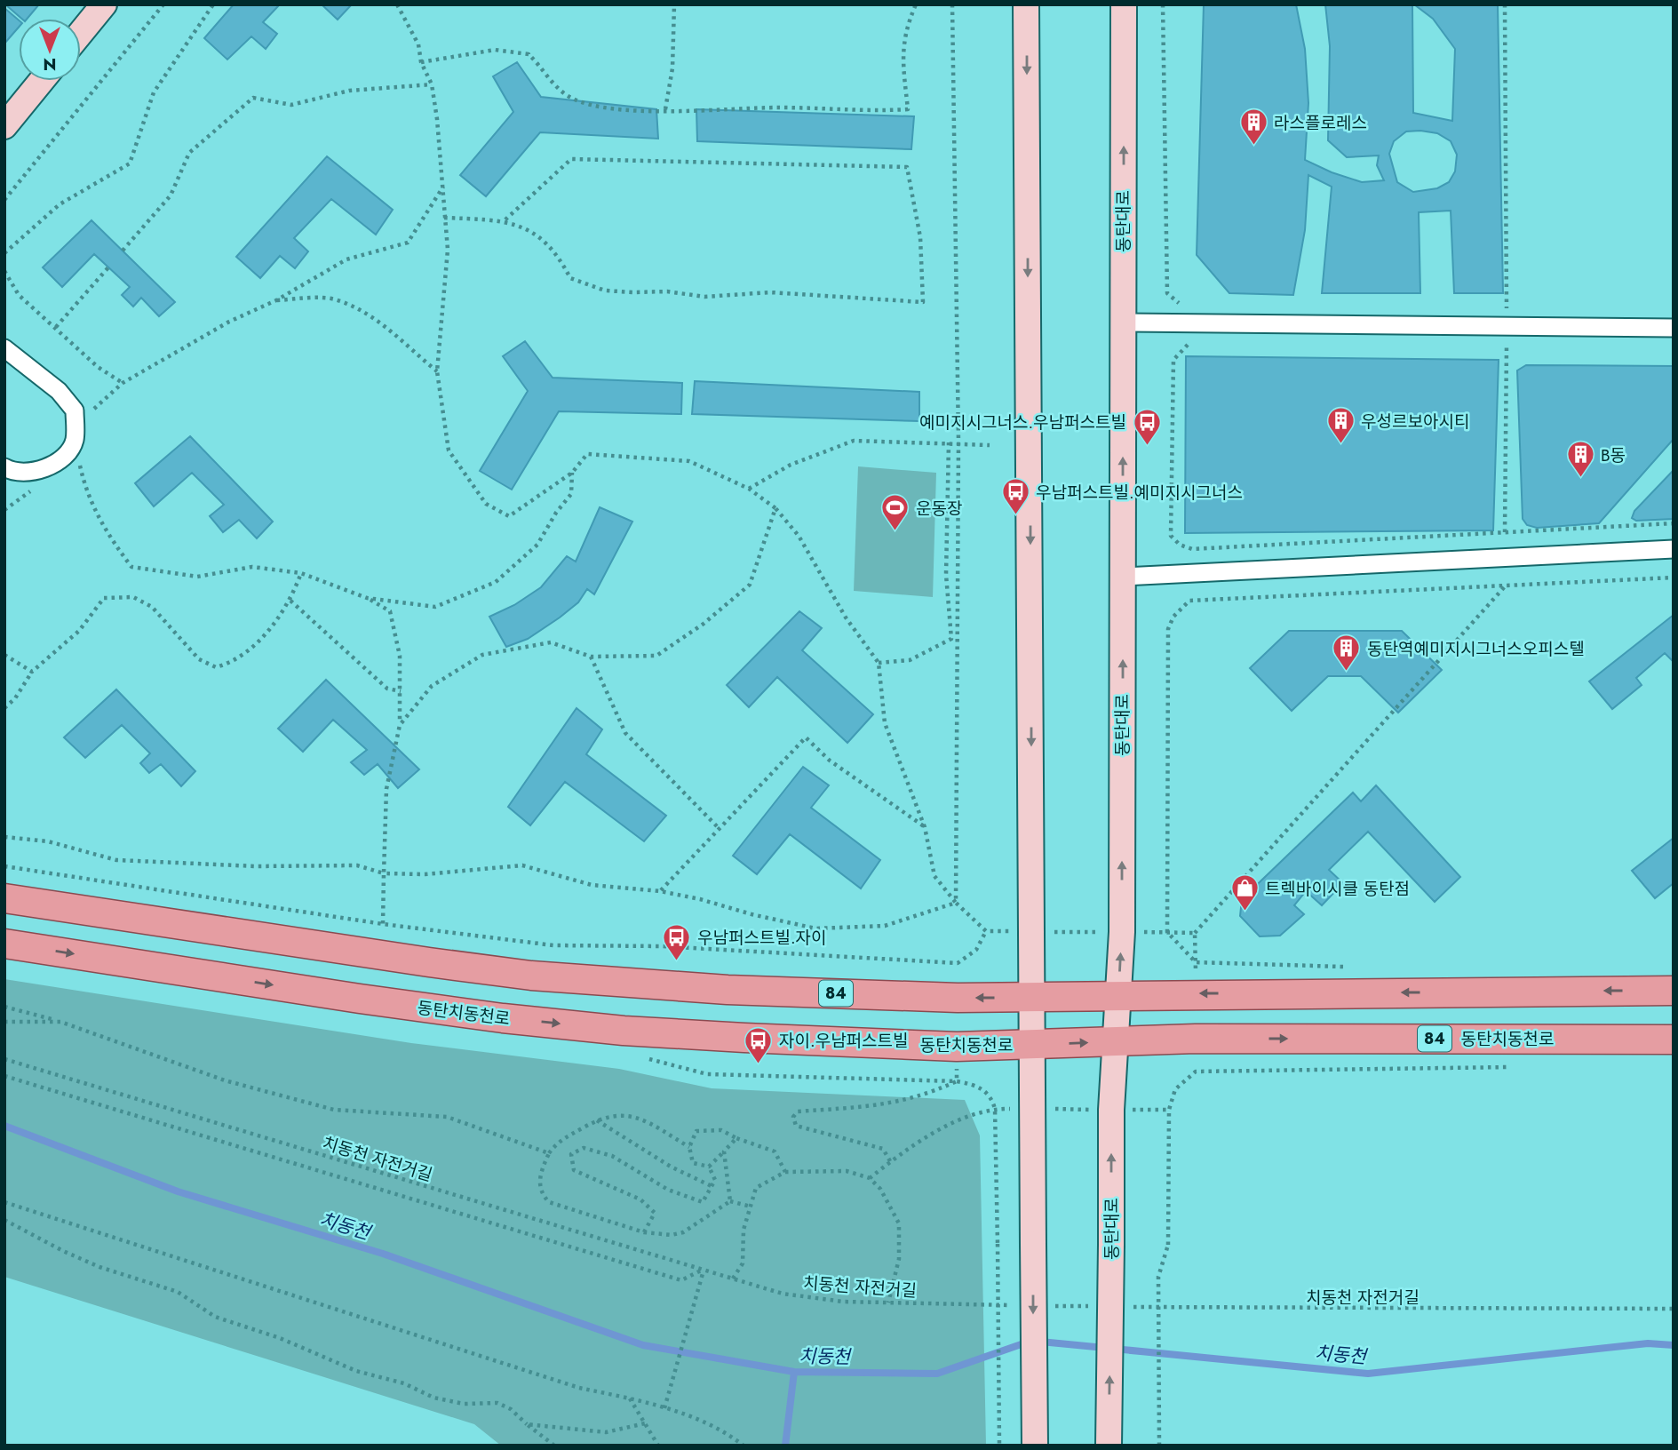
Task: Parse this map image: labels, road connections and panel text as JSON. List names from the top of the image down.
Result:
{
  "streets": {
    "main road": ["동탄대로", "84", "동탄치동천로"],
    "path": ["치동천 자전거길"]
  },
  "crossings": [
    ["동탄대로", "84"],
    ["동탄대로", "동탄치동천로"]
  ],
  "water": ["치동천"],
  "places": {
    "building": [
      "라스플로레스",
      "우성르보아시티",
      "B동",
      "동탄역예미지시그너스오피스텔"
    ],
    "bus stop": [
      "예미지시그너스.우남퍼스트빌",
      "우남퍼스트빌.예미지시그너스",
      "우남퍼스트빌.자이",
      "자이.우남퍼스트빌"
    ],
    "sports": ["운동장"],
    "shop": ["트렉바이시클 동탄점"]
  },
  "north": "bottom"
}
